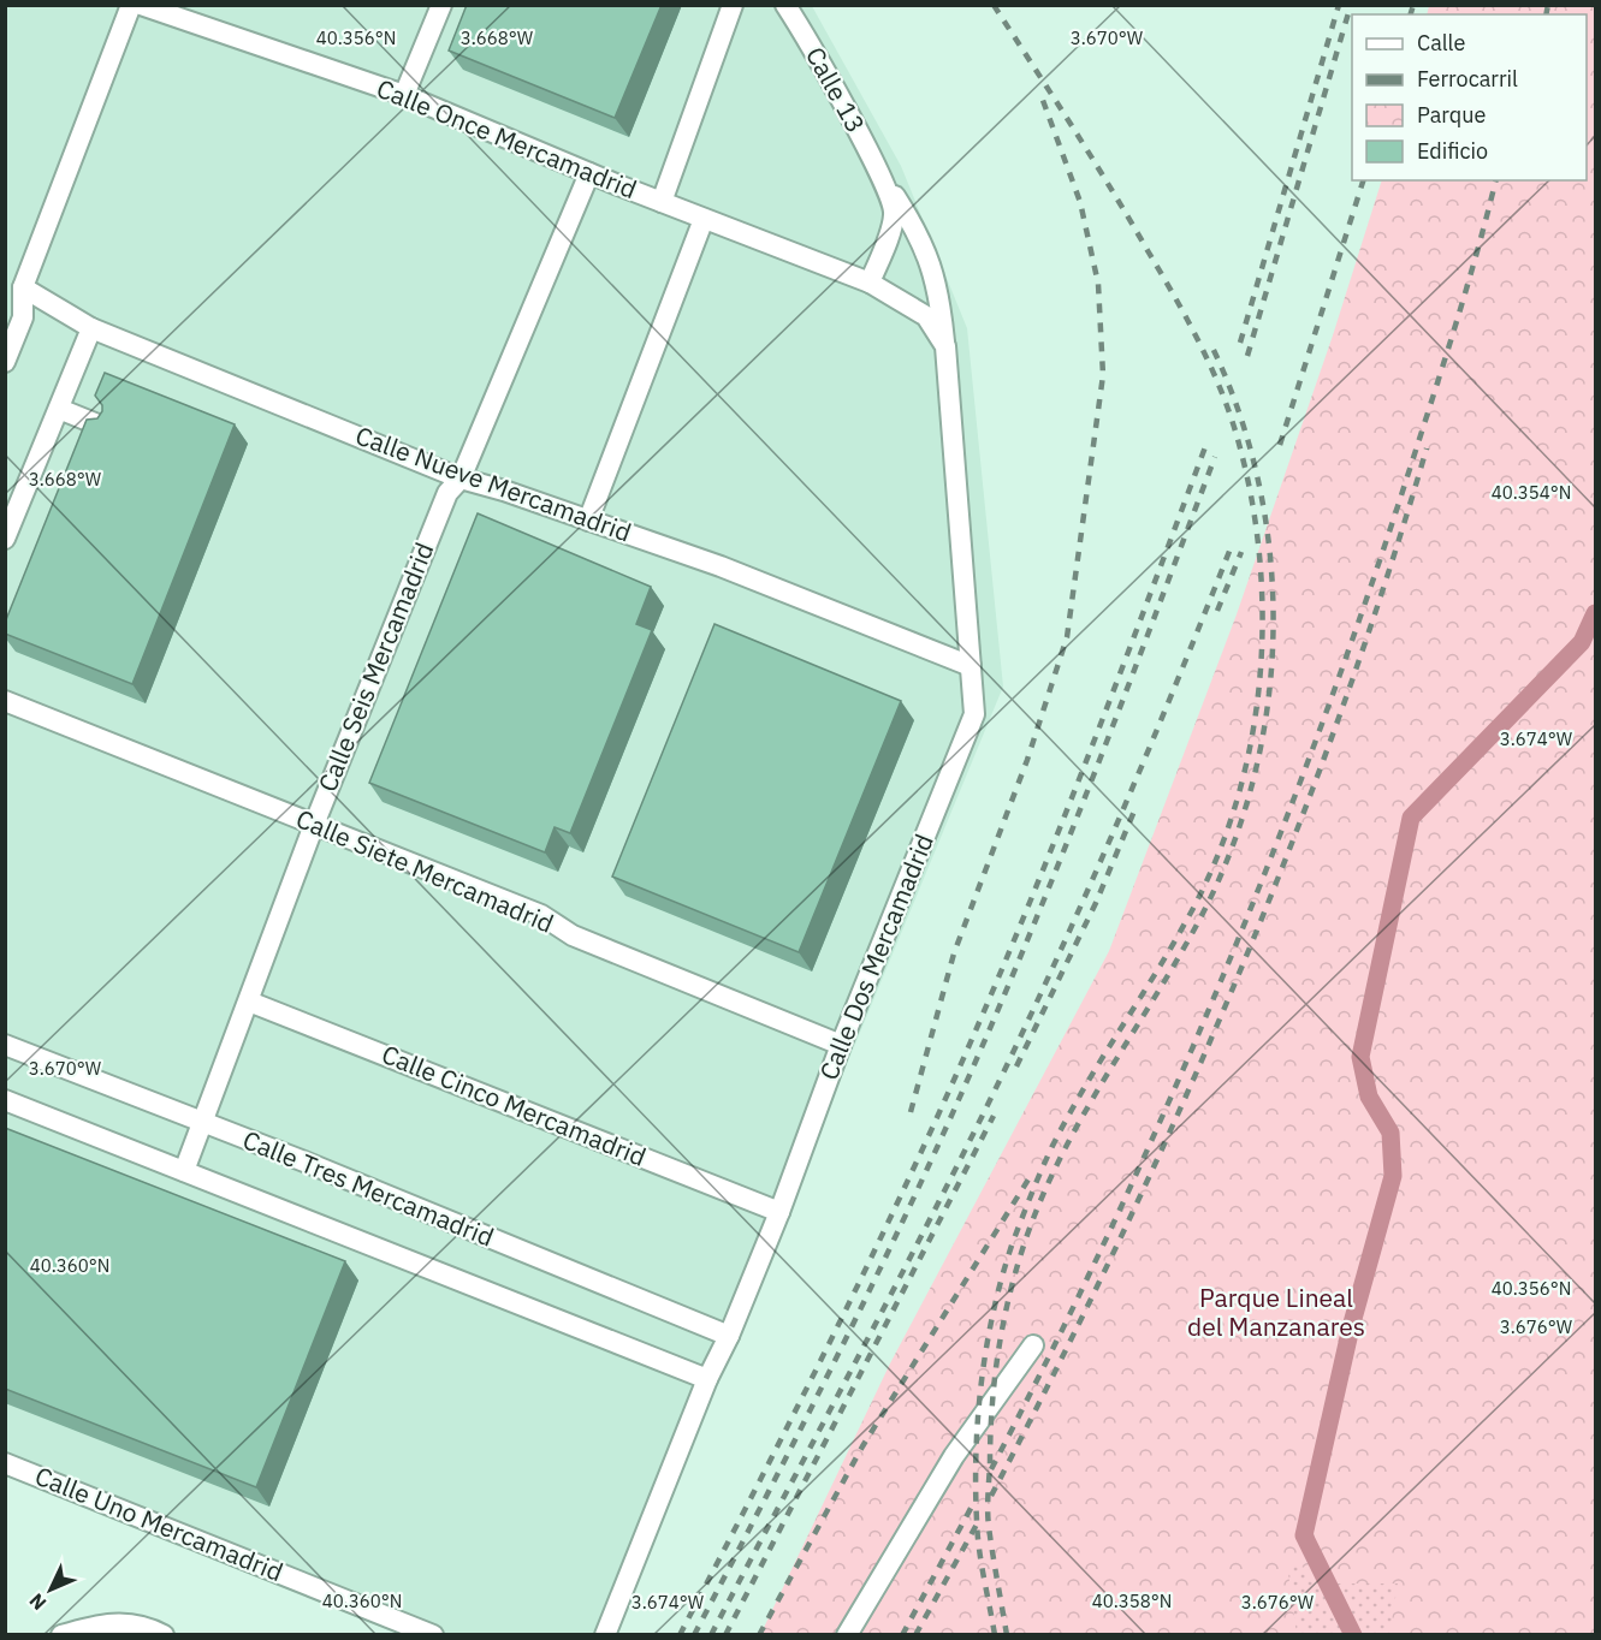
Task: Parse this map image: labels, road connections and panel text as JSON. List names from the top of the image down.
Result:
{
  "streets": {
    "lane": [
      "Calle 13",
      "Calle Once Mercamadrid",
      "Calle Nueve Mercamadrid",
      "Calle Seis Mercamadrid",
      "Calle Siete Mercamadrid",
      "Calle Dos Mercamadrid",
      "Calle Cinco Mercamadrid",
      "Calle Tres Mercamadrid",
      "Calle Uno Mercamadrid"
    ]
  },
  "crossings": [
    ["Calle 13", "Calle Once Mercamadrid"],
    ["Calle 13", "Calle Dos Mercamadrid"],
    ["Calle Once Mercamadrid", "Calle Seis Mercamadrid"],
    ["Calle Once Mercamadrid", "Calle Dos Mercamadrid"],
    ["Calle Nueve Mercamadrid", "Calle Seis Mercamadrid"],
    ["Calle Nueve Mercamadrid", "Calle Dos Mercamadrid"],
    ["Calle Seis Mercamadrid", "Calle Siete Mercamadrid"],
    ["Calle Seis Mercamadrid", "Calle Cinco Mercamadrid"],
    ["Calle Seis Mercamadrid", "Calle Tres Mercamadrid"],
    ["Calle Siete Mercamadrid", "Calle Dos Mercamadrid"],
    ["Calle Dos Mercamadrid", "Calle Cinco Mercamadrid"],
    ["Calle Dos Mercamadrid", "Calle Tres Mercamadrid"]
  ],
  "parks": ["Parque Lineal del Manzanares"],
  "legend": [
    "Calle",
    "Ferrocarril",
    "Parque",
    "Edificio"
  ],
  "north": "bottom left",
  "coordinates": [
    "3.668°W",
    "3.670°W",
    "40.356°N",
    "40.354°N",
    "3.674°W",
    "40.360°N",
    "3.676°W",
    "40.358°N"
  ]
}
